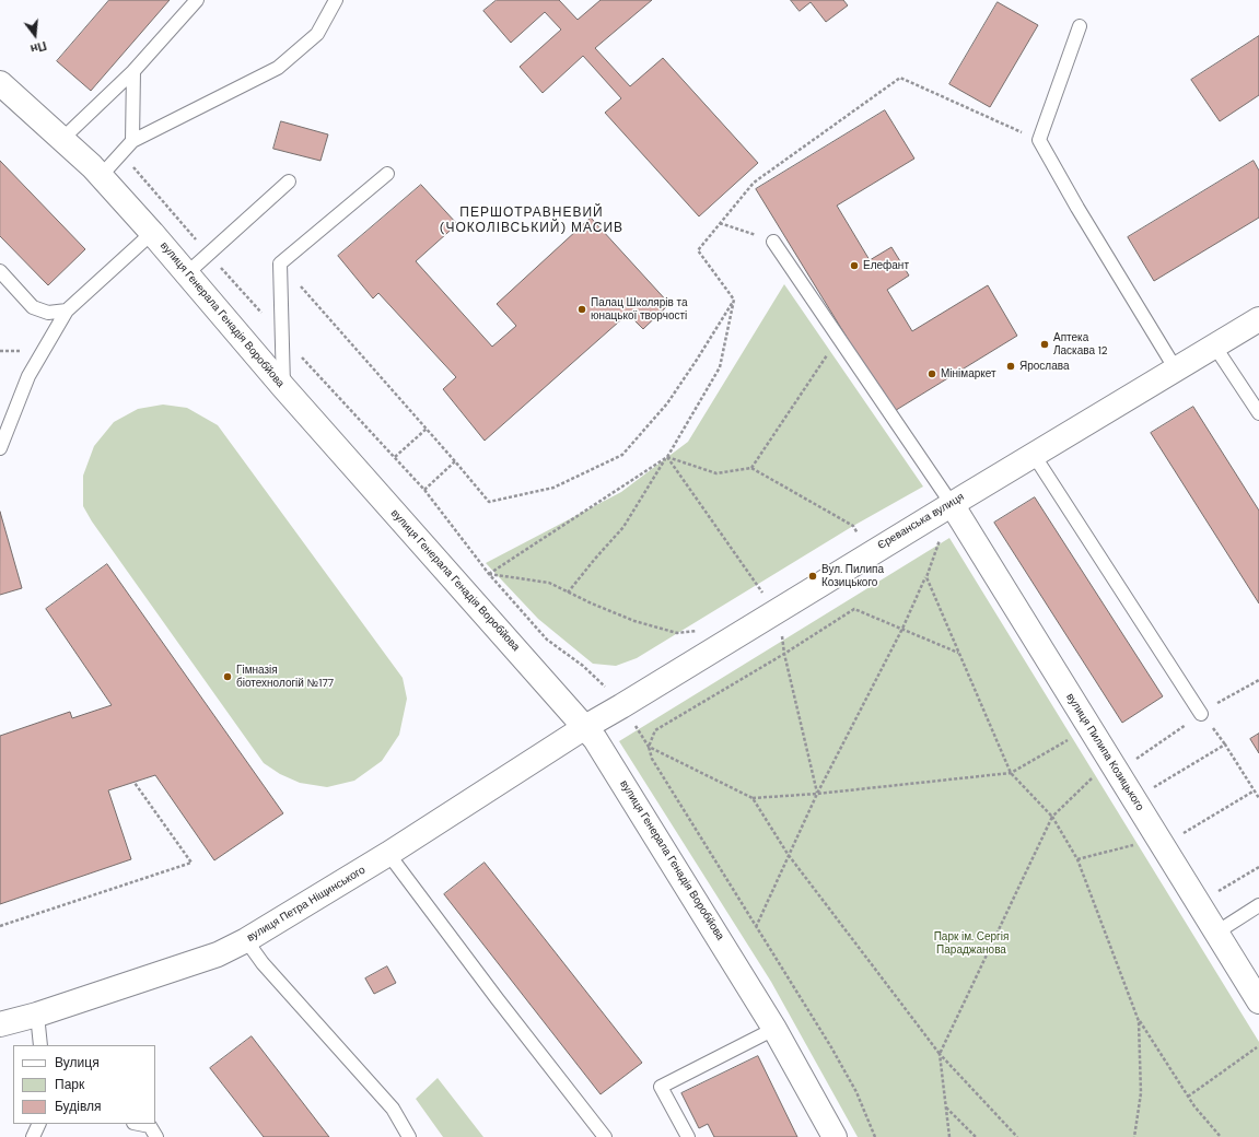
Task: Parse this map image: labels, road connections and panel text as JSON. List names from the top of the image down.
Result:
{
  "streets": {
    "street": [
      "вулиця Генерала Генадія Воробйова",
      "Єреванська вулиця",
      "вулиця Пилипа Козицького",
      "вулиця Петра Ніщинського"
    ]
  },
  "crossings": [
    ["вулиця Генерала Генадія Воробйова", "Єреванська вулиця"],
    ["вулиця Генерала Генадія Воробйова", "вулиця Петра Ніщинського"],
    ["Єреванська вулиця", "вулиця Пилипа Козицького"],
    ["Єреванська вулиця", "вулиця Петра Ніщинського"]
  ],
  "districts": ["ПЕРШОТРАВНЕВИЙ (ЧОКОЛІВСЬКИЙ) МАСИВ"],
  "parks": ["Парк ім. Сергія Параджанова"],
  "places": [
    "Елефант",
    "Палац Школярів та юнацької творчості",
    "Аптека Ласкава 12",
    "Ярослава",
    "Мінімаркет",
    "Вул. Пилипа Козицького",
    "Гімназія біотехнологій №177"
  ],
  "legend": ["Вулиця", "Парк", "Будівля"],
  "north": "bottom"
}
